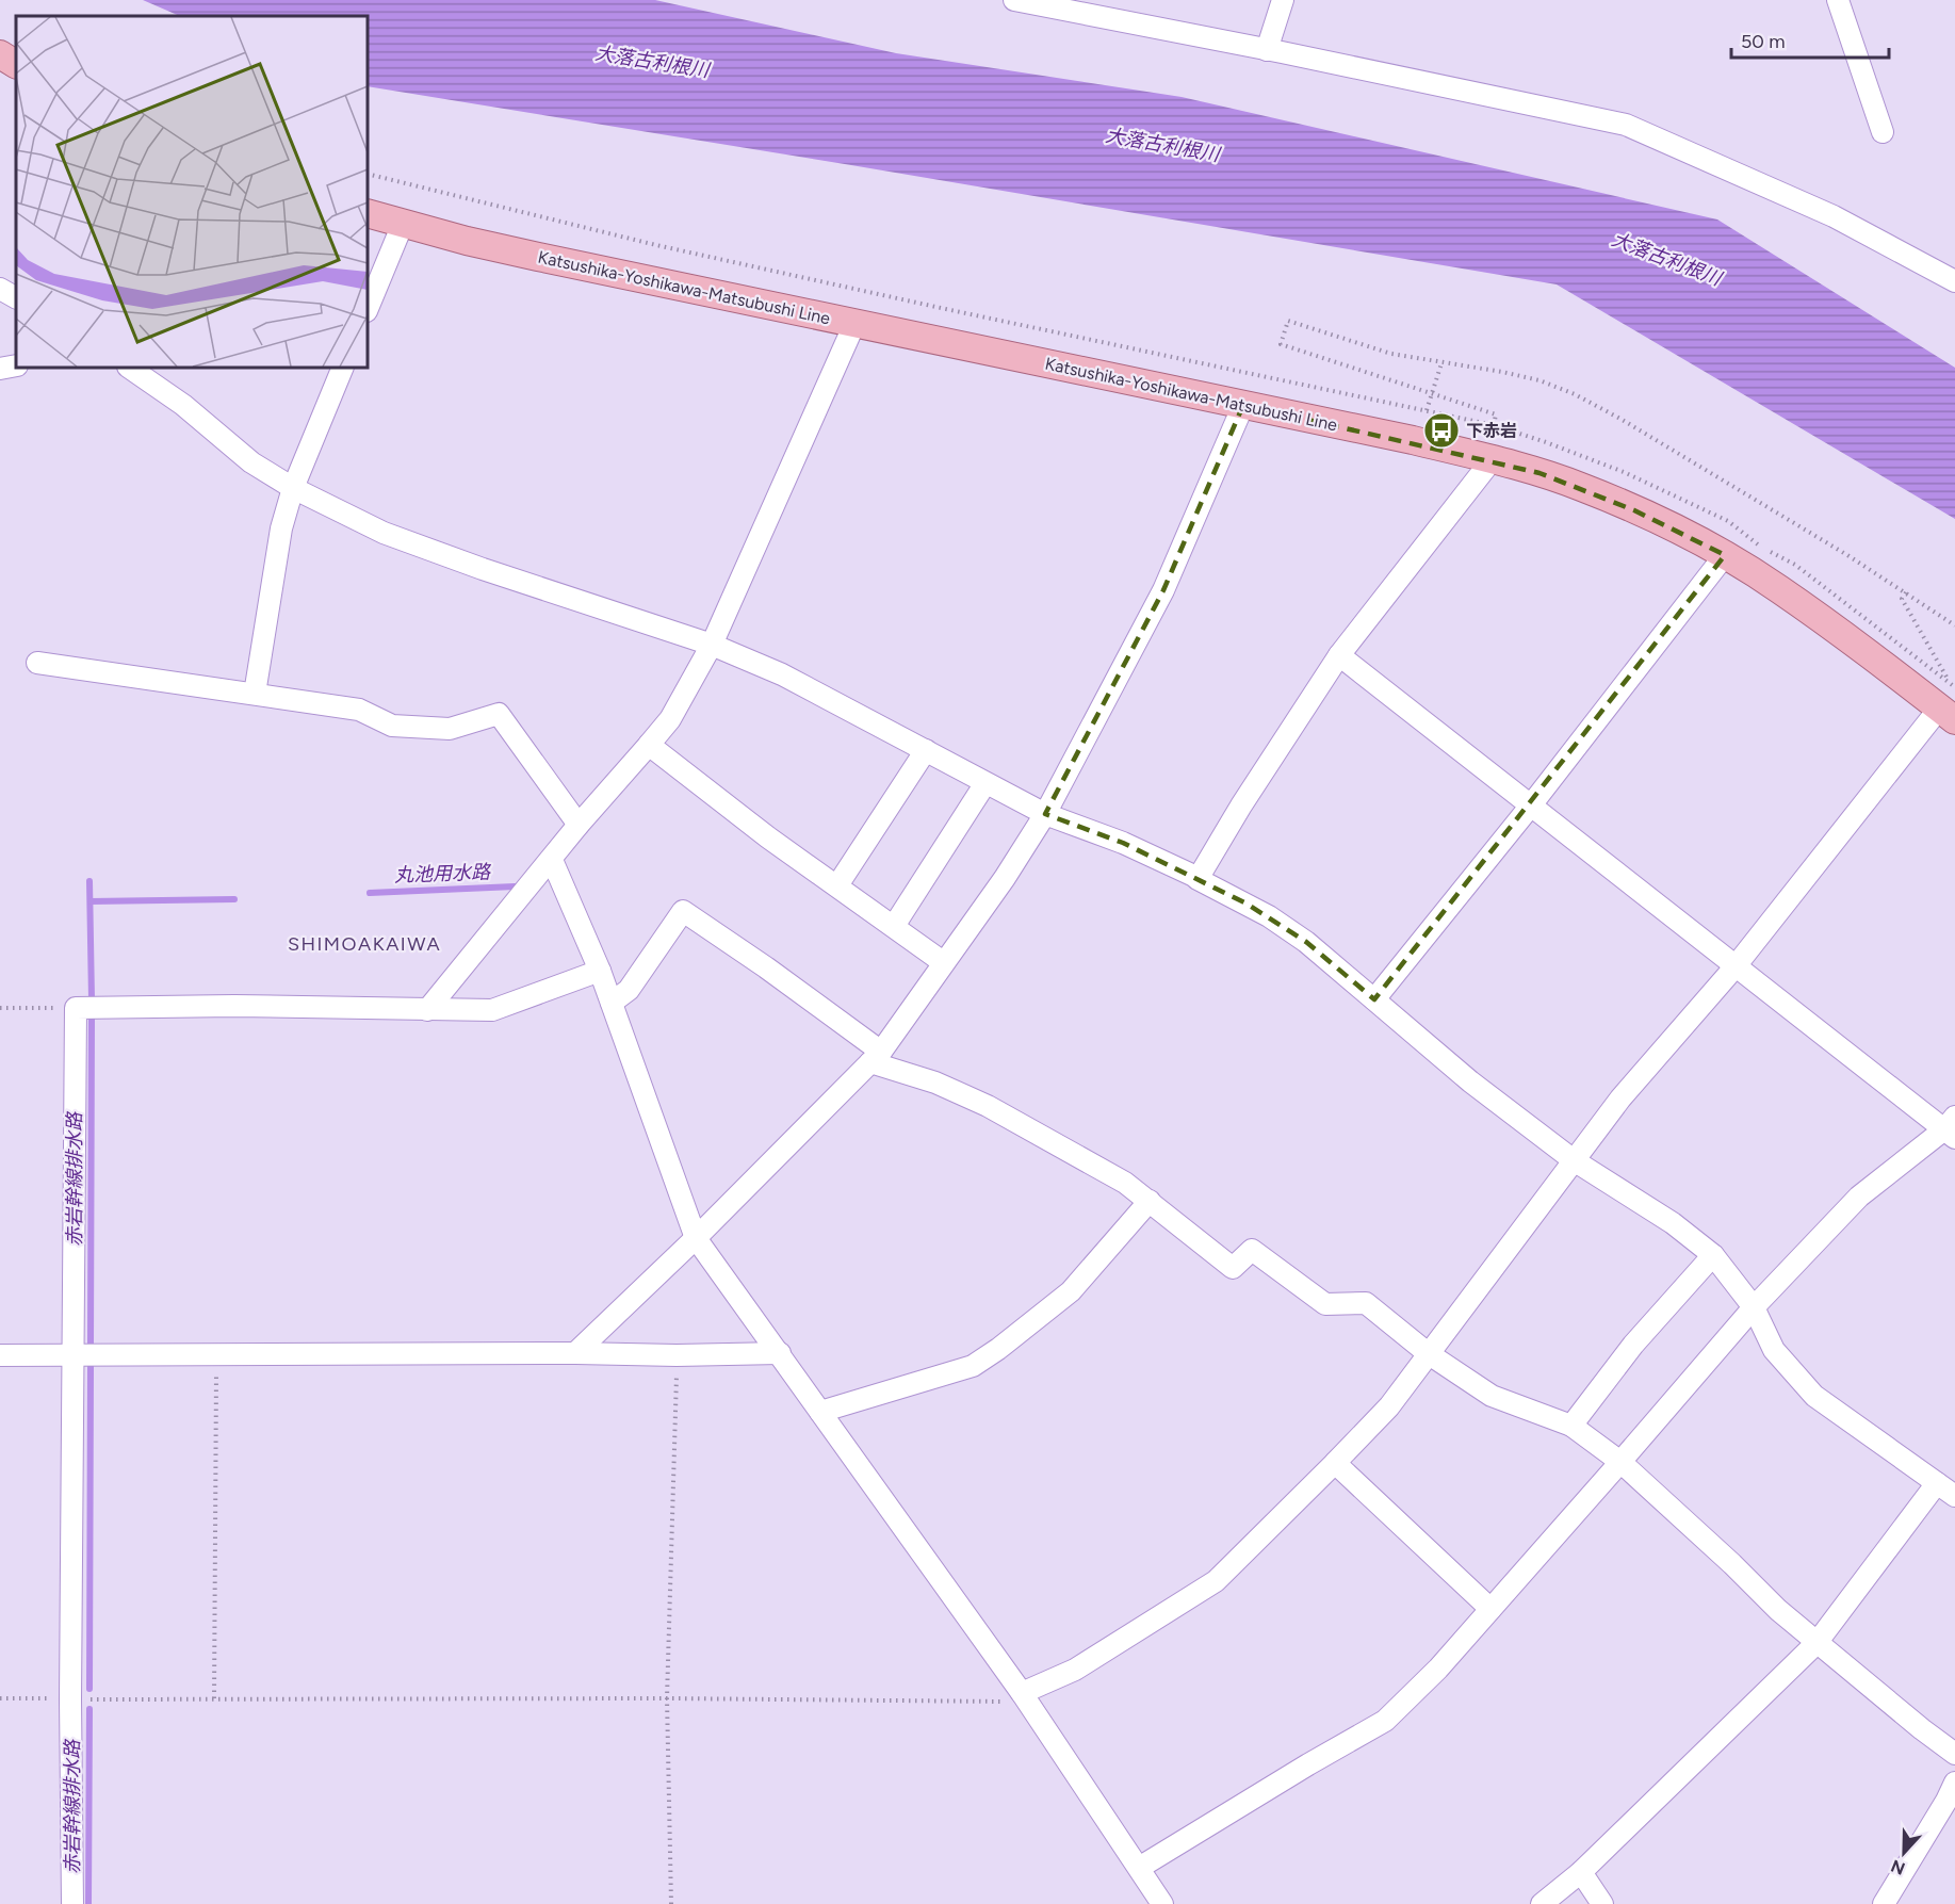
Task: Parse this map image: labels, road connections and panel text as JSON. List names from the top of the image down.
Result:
{
  "streets": {
    "main road": ["Katsushika-Yoshikawa-Matsubushi Line"]
  },
  "districts": ["SHIMOAKAIWA"],
  "water": ["大落古利根川", "丸池用水路", "赤岩幹線排水路"],
  "places": {
    "bus stop": ["下赤岩"]
  },
  "scale_bar": "50 m",
  "north": "bottom"
}
